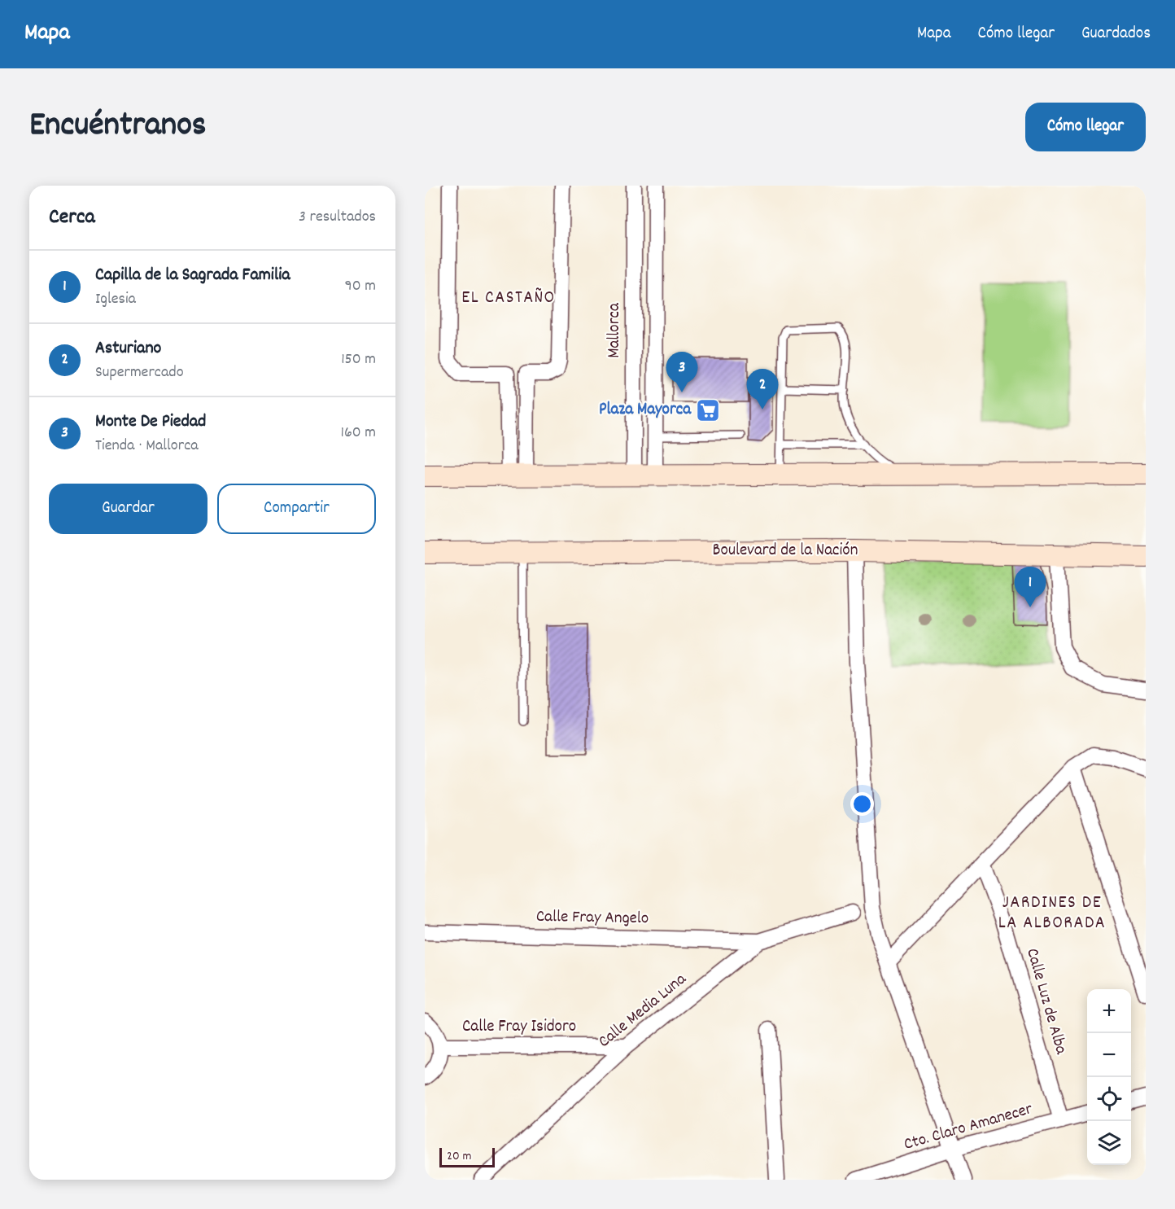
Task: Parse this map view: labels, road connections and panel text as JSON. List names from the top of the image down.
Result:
{
  "streets": {
    "main road": ["Boulevard de la Nación"],
    "street": [
      "Mallorca",
      "Calle Fray Angelo",
      "Calle Luz de Alba",
      "Calle Media Luna",
      "Calle Fray Isidoro",
      "Cto. Claro Amanecer"
    ]
  },
  "crossings": [
    ["Calle Fray Angelo", "Calle Media Luna"],
    ["Calle Luz de Alba", "Cto. Claro Amanecer"],
    ["Calle Media Luna", "Calle Fray Isidoro"]
  ],
  "districts": ["EL CASTAÑO", "JARDINES DE LA ALBORADA"],
  "places": {
    "supermarket": ["Plaza Mayorca"]
  },
  "scale_bar": "20 m",
  "page": {
    "header": "Mapa",
    "nav": ["Mapa", "Cómo llegar", "Guardados"],
    "title": "Encuéntranos",
    "buttons": [
      "Cómo llegar",
      ["Guardar", "Compartir"]
    ],
    "heading": ["Cerca", "3 resultados"],
    "list": [
      {
        "mark": "1",
        "name": "Capilla de la Sagrada Familia",
        "note": "Iglesia",
        "value": "90 m"
      },
      {
        "mark": "2",
        "name": "Asturiano",
        "note": "Supermercado",
        "value": "150 m"
      },
      {
        "mark": "3",
        "name": "Monte De Piedad",
        "note": "Tienda · Mallorca",
        "value": "160 m"
      }
    ],
    "pins": ["3", "2", "1"],
    "map_buttons": ["+", "−"],
    "scale": "20 m"
  }
}
